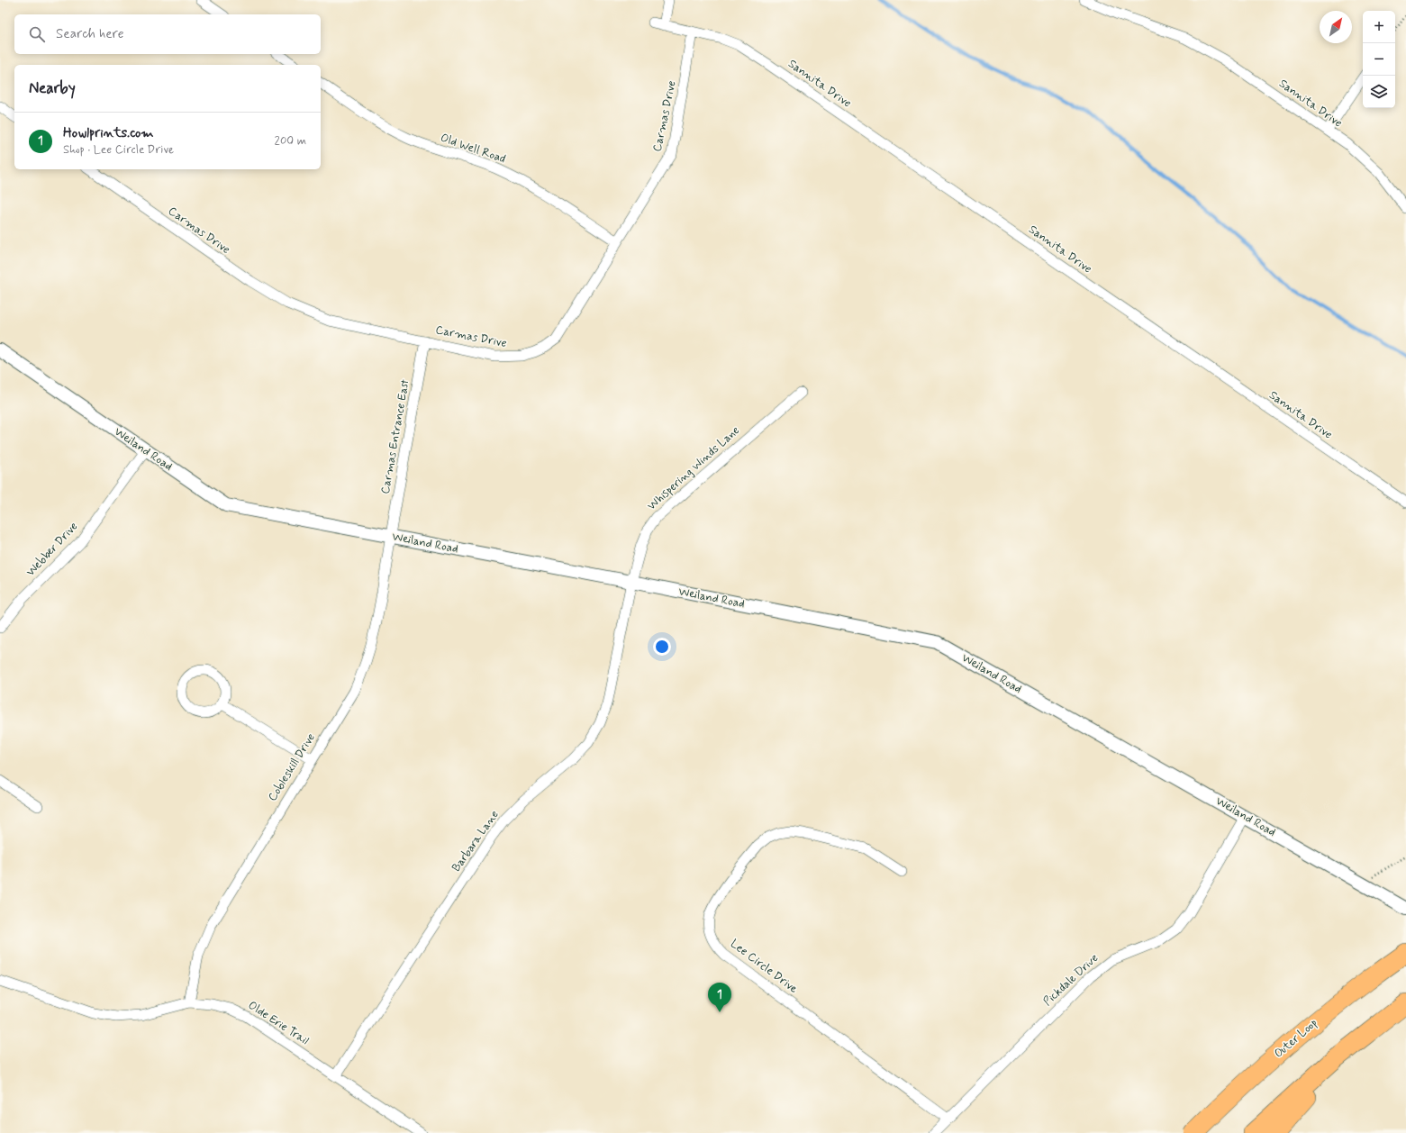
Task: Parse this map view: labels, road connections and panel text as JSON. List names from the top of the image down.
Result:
{
  "streets": {
    "highway": ["Outer Loop"],
    "street": [
      "Sannita Drive",
      "Carmas Drive",
      "Old Well Road",
      "Carmas Entrance East",
      "Weiland Road",
      "Whispering Winds Lane",
      "Webber Drive",
      "Cobleskill Drive",
      "Barbara Lane",
      "Lee Circle Drive",
      "Pickdale Drive",
      "Olde Erie Trail"
    ]
  },
  "crossings": [
    ["Sannita Drive", "Carmas Drive"],
    ["Carmas Drive", "Old Well Road"],
    ["Carmas Drive", "Carmas Entrance East"],
    ["Carmas Entrance East", "Weiland Road"],
    ["Carmas Entrance East", "Cobleskill Drive"],
    ["Weiland Road", "Whispering Winds Lane"],
    ["Weiland Road", "Webber Drive"],
    ["Weiland Road", "Cobleskill Drive"],
    ["Weiland Road", "Barbara Lane"],
    ["Weiland Road", "Pickdale Drive"],
    ["Whispering Winds Lane", "Barbara Lane"],
    ["Cobleskill Drive", "Olde Erie Trail"],
    ["Barbara Lane", "Olde Erie Trail"],
    ["Lee Circle Drive", "Pickdale Drive"]
  ],
  "north": "top right",
  "page": {
    "map_buttons": ["+", "−"],
    "search": "Search here",
    "heading": "Nearby",
    "list": [
      {
        "mark": "1",
        "name": "Howlprints.com",
        "note": "Shop · Lee Circle Drive",
        "value": "200 m"
      }
    ],
    "pins": "1"
  }
}
